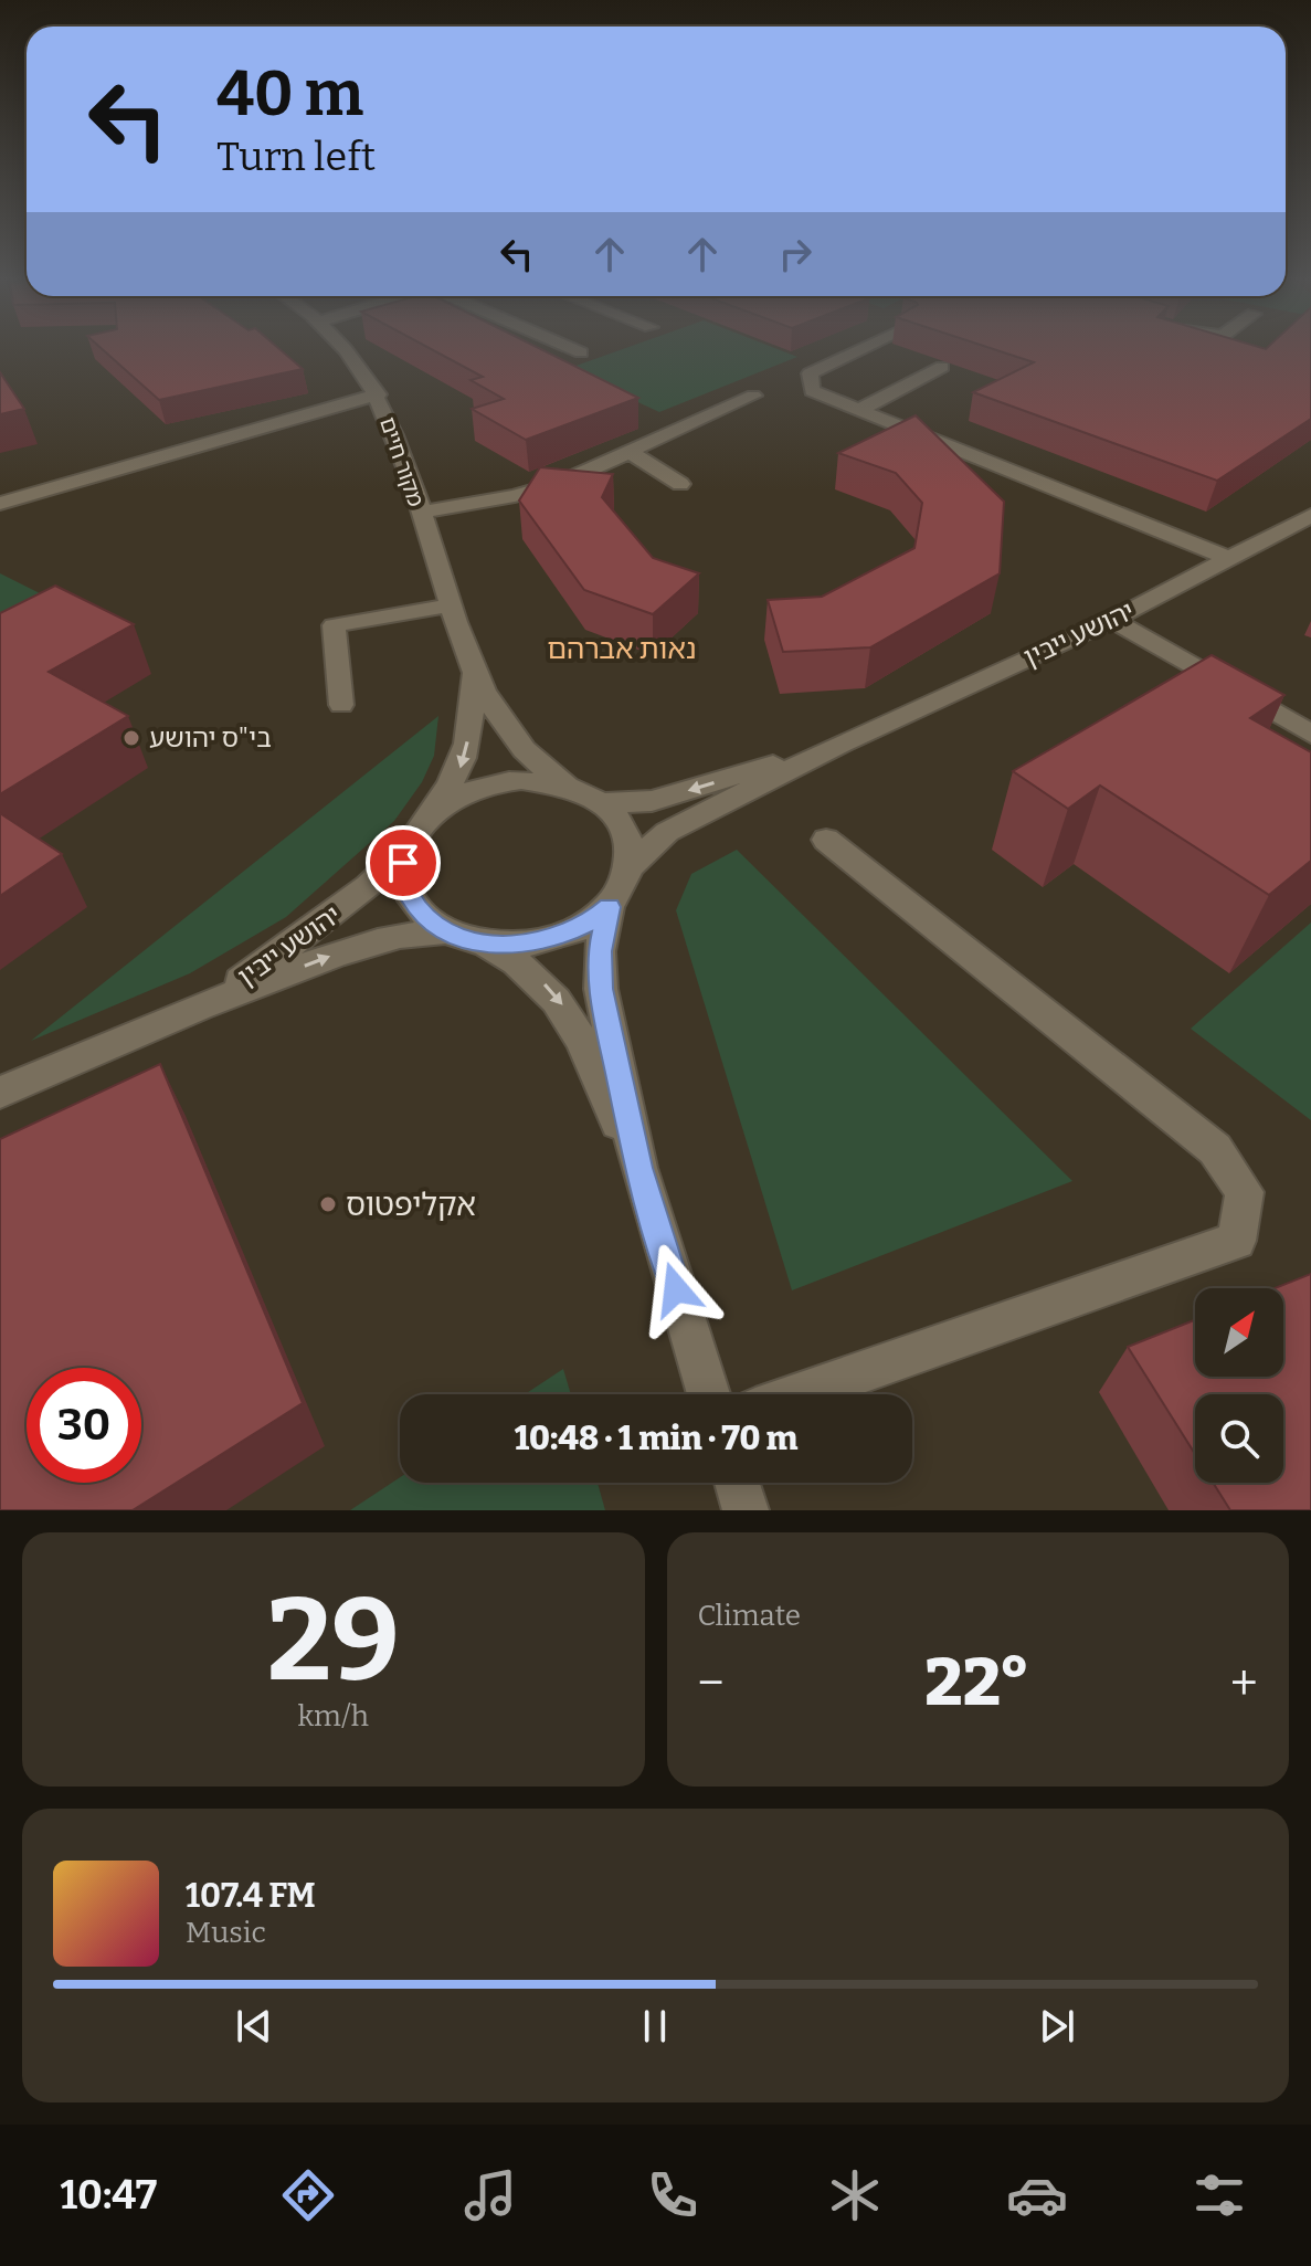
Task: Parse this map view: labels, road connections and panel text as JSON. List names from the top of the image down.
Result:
{
  "streets": {
    "street": ["מקור חיים", "יהושע ייבין"]
  },
  "crossings": [
    ["מקור חיים", "יהושע ייבין"]
  ],
  "districts": ["נאות אברהם"],
  "places": ["בי\"ס יהושע", "אקליפטוס"],
  "north": "top right",
  "page": {
    "turn": ["40 m", "Turn left"],
    "limit": "30",
    "trip": "10:48 · 1 min · 70 m",
    "tile": [
      ["29", "km/h"],
      "Climate"
    ],
    "heat": ["−", "22°", "+"],
    "song": ["107.4 FM", "Music"],
    "tabs": "10:47"
  }
}
